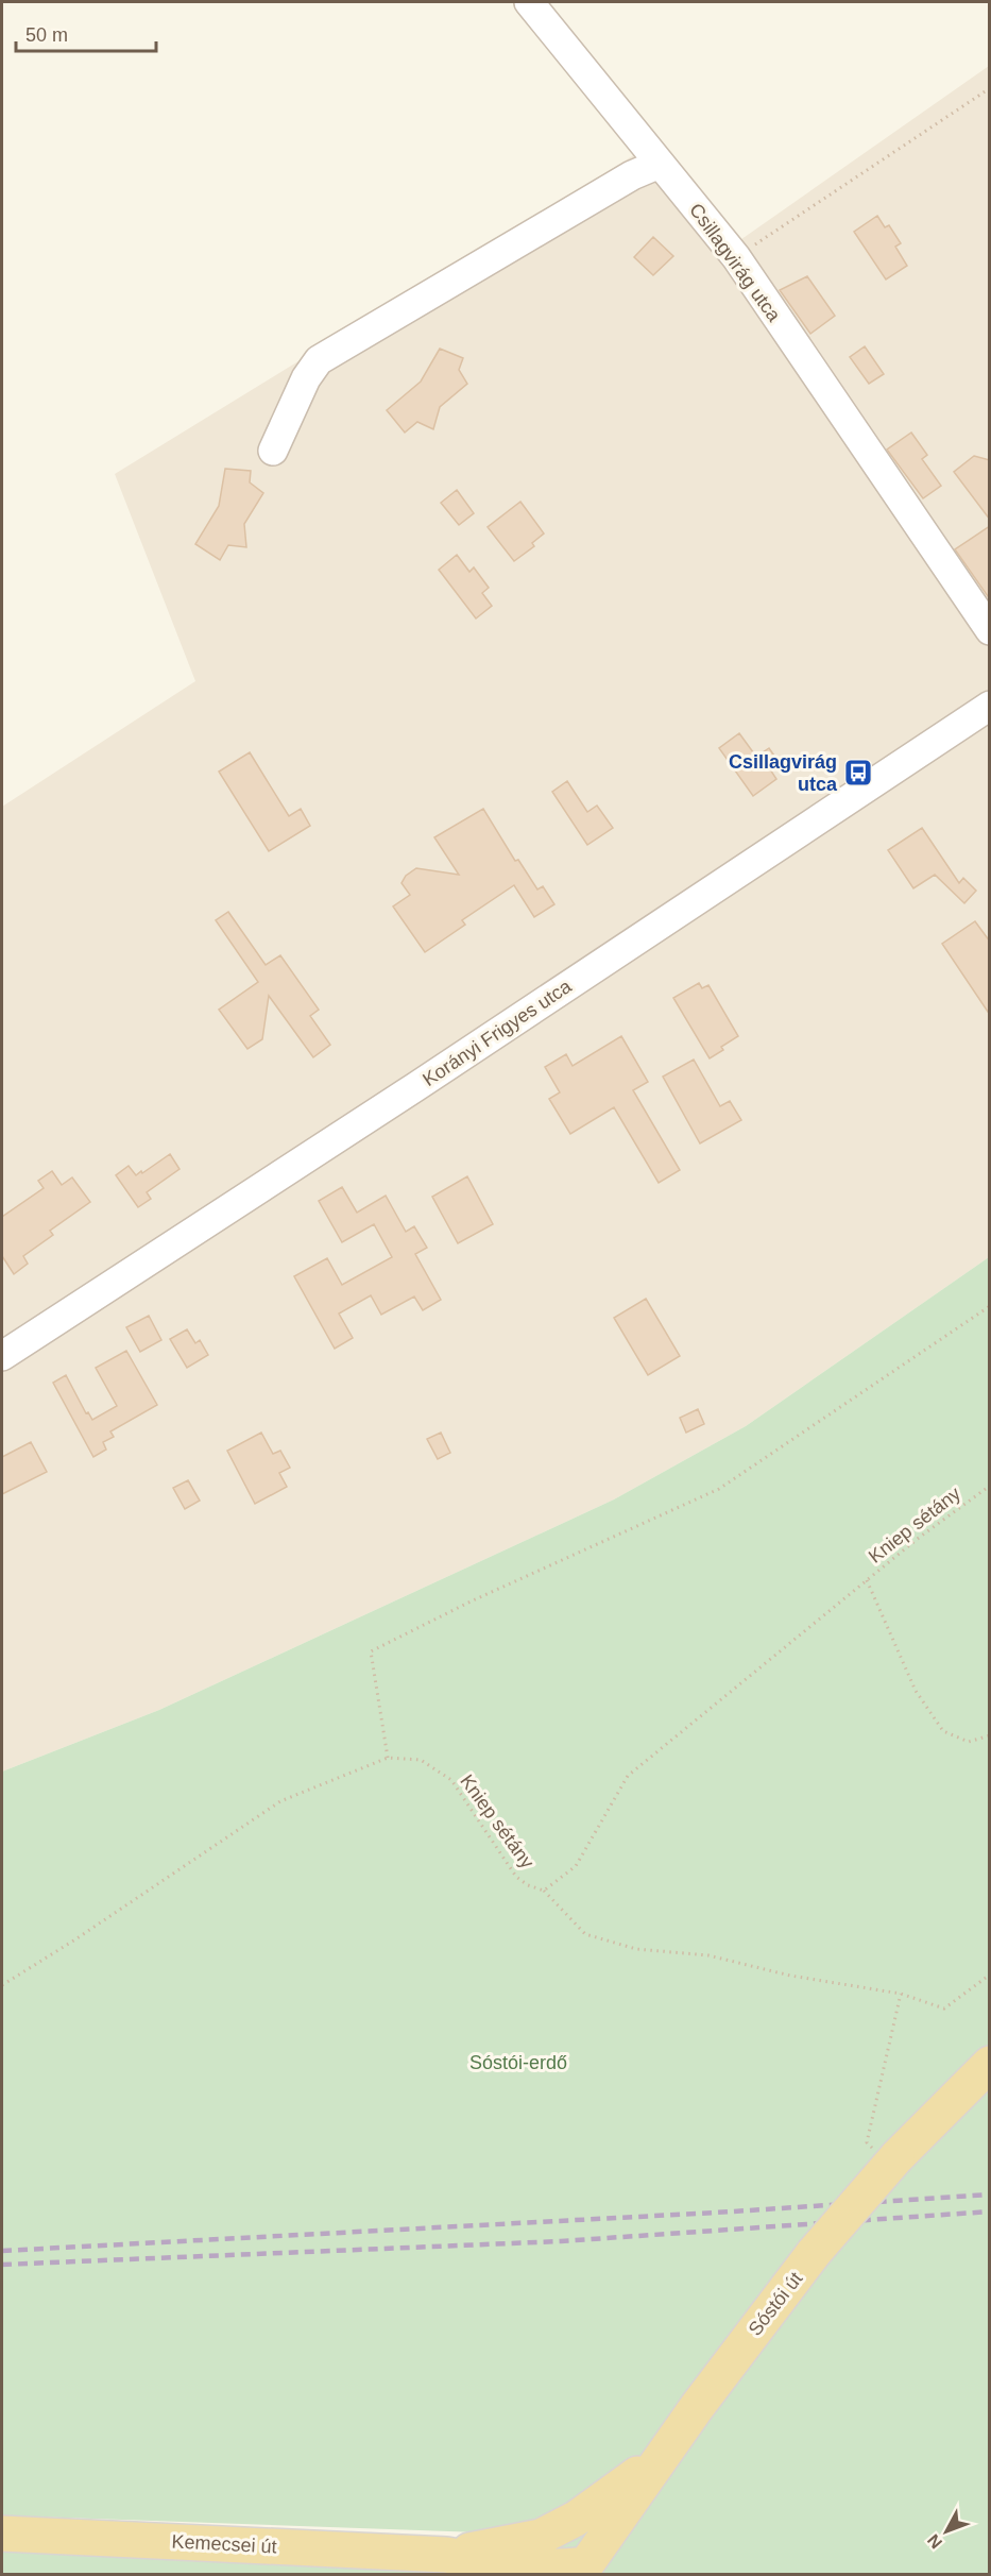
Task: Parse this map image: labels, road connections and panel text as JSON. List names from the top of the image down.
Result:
{
  "streets": {
    "main road": ["Sóstói út", "Kemecsei út"],
    "street": ["Csillagvirág utca", "Korányi Frigyes utca"],
    "path": ["Kniep sétány"]
  },
  "parks": ["Sóstói-erdő"],
  "places": {
    "bus stop": ["Csillagvirág utca"]
  },
  "scale_bar": "50 m",
  "north": "bottom left"
}
